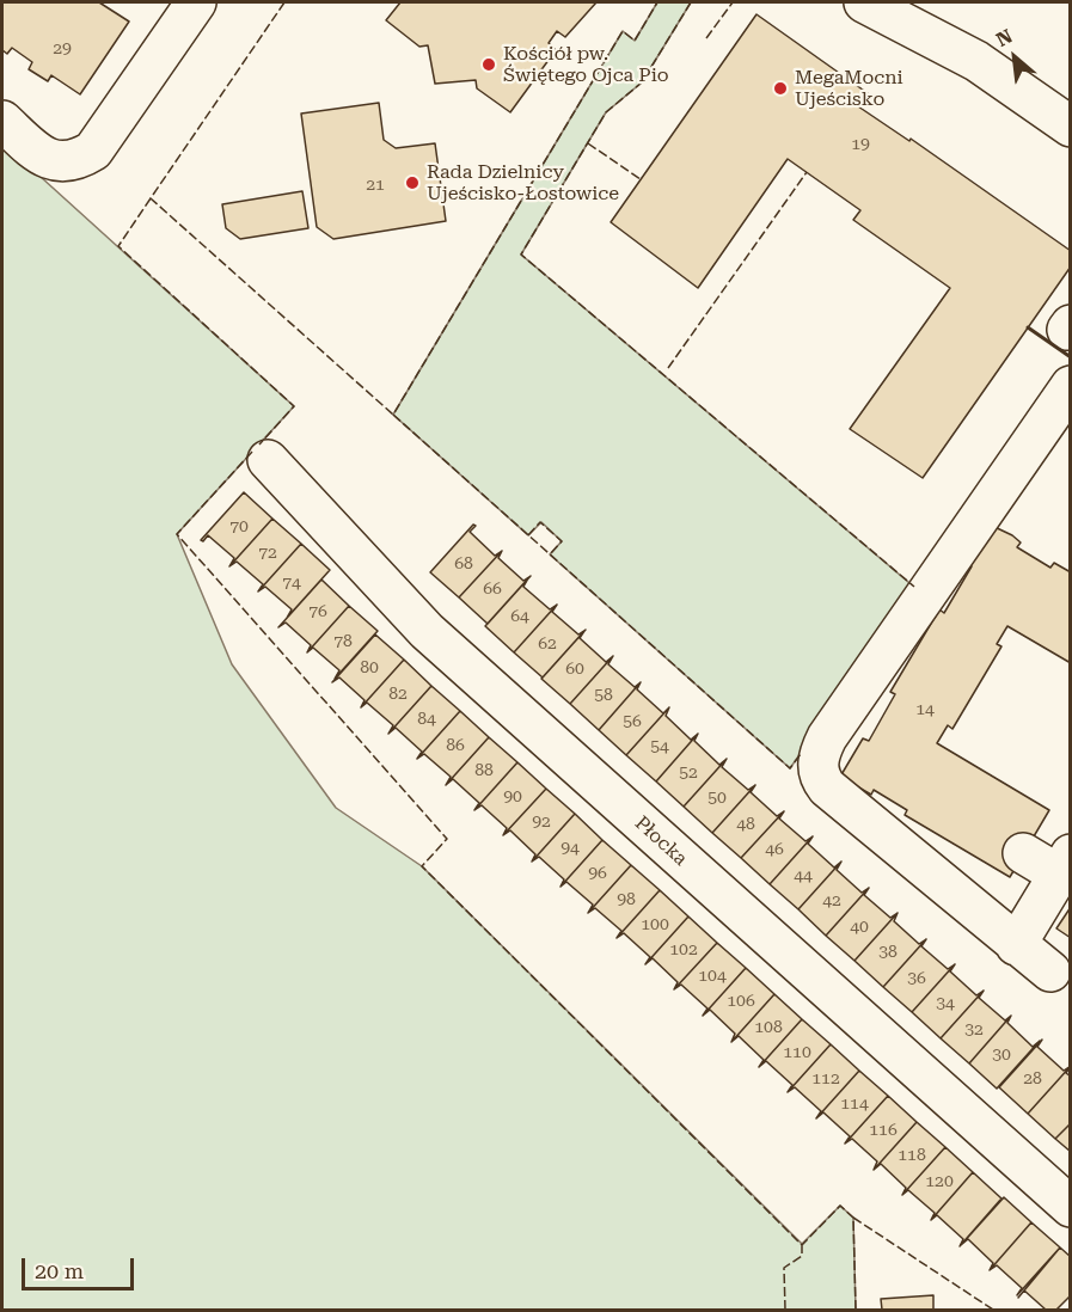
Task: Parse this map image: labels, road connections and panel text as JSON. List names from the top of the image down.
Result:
{
  "streets": {
    "lane": ["Płocka"]
  },
  "places": ["Kościół pw. Świętego Ojca Pio", "MegaMocni Ujeścisko", "Rada Dzielnicy Ujeścisko-Łostowice"],
  "house_numbers": [
    "29",
    "19",
    "21",
    "70",
    "72",
    "68",
    "74",
    "66",
    "76",
    "64",
    "78",
    "62",
    "80",
    "60",
    "82",
    "58",
    "14",
    "84",
    "56",
    "86",
    "54",
    "88",
    "52",
    "90",
    "50",
    "92",
    "48",
    "94",
    "46",
    "96",
    "44",
    "98",
    "42",
    "100",
    "40",
    "102",
    "38",
    "104",
    "36",
    "106",
    "34",
    "108",
    "32",
    "110",
    "30",
    "112",
    "28",
    "114",
    "116",
    "118",
    "120"
  ],
  "scale_bar": "20 m",
  "north": "top left"
}
